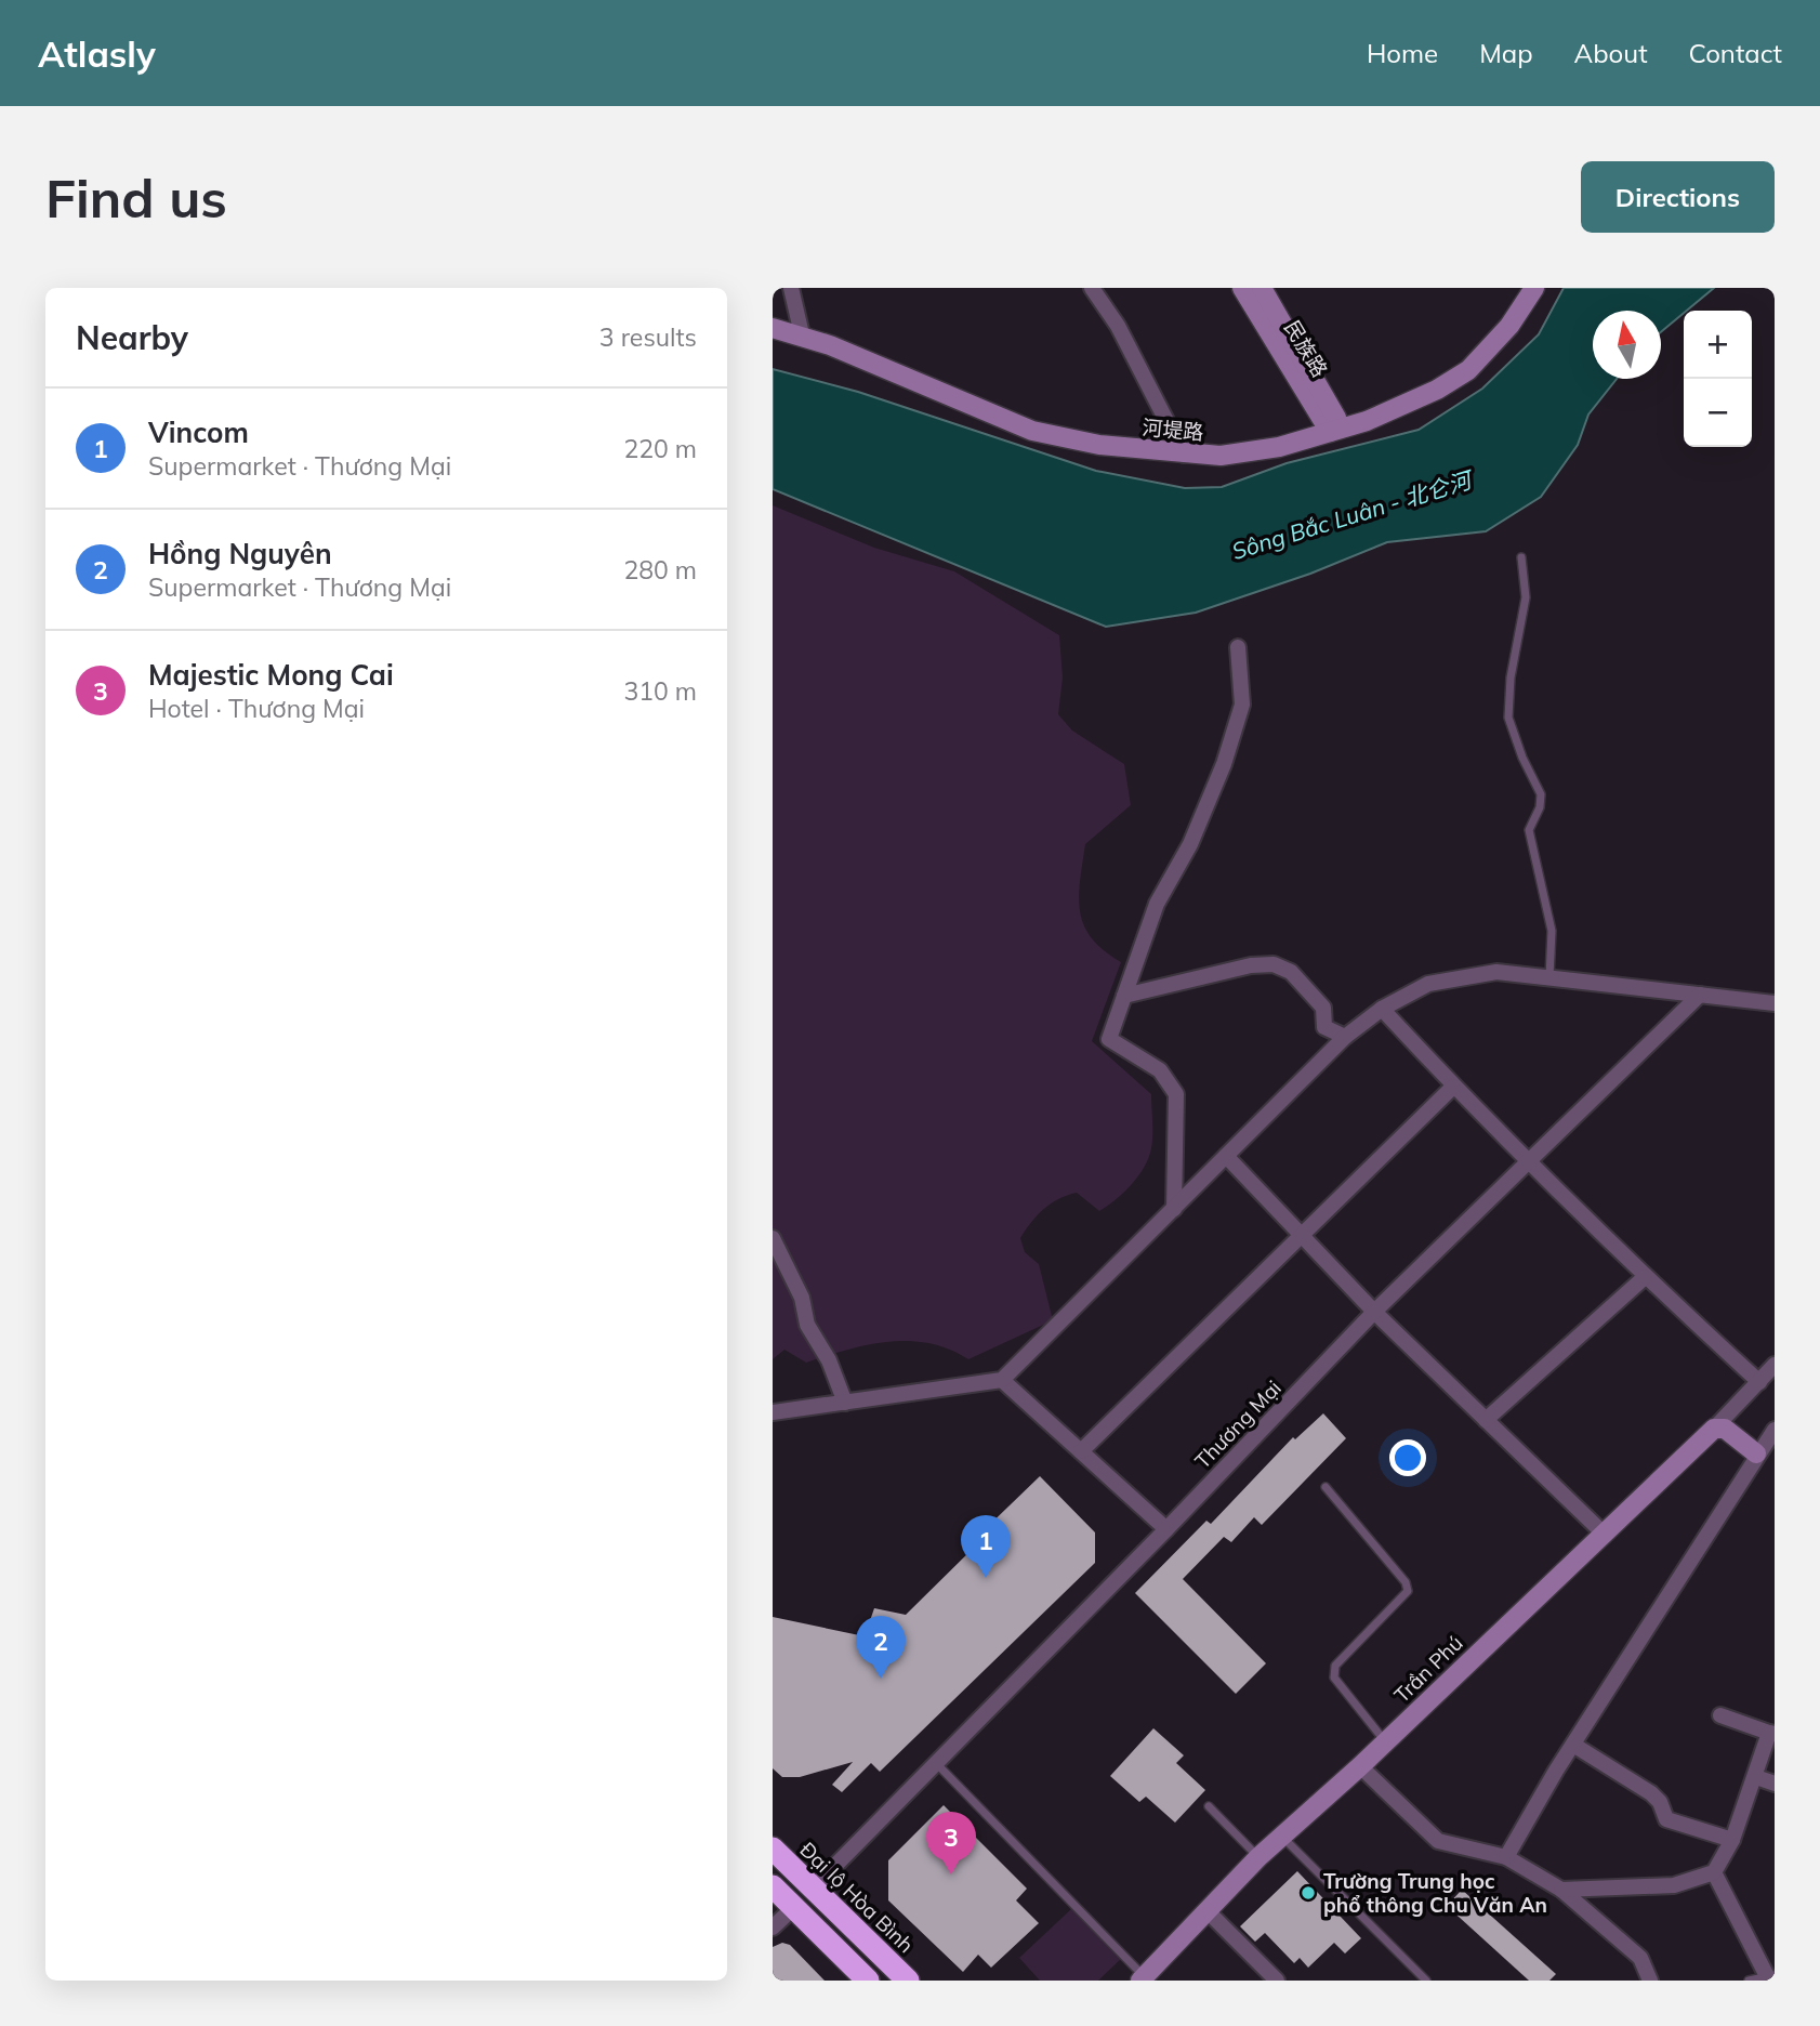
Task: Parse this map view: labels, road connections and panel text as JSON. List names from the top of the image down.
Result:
{
  "streets": {
    "highway": ["Đại lộ Hòa Bình"],
    "street": [
      "民族路",
      "河堤路",
      "Thương Mại",
      "Trần Phú"
    ]
  },
  "crossings": [
    ["民族路", "河堤路"],
    ["Thương Mại", "Đại lộ Hòa Bình"]
  ],
  "water": ["Sông Bắc Luân - 北仑河"],
  "places": ["Trường Trung học phổ thông Chu Văn An"],
  "north": "top",
  "page": {
    "header": "Atlasly",
    "nav": [
      "Home",
      "Map",
      "About",
      "Contact"
    ],
    "buttons": "Directions",
    "title": "Find us",
    "heading": ["Nearby", "3 results"],
    "map_buttons": ["+", "−"],
    "list": [
      {
        "mark": "1",
        "name": "Vincom",
        "note": "Supermarket · Thương Mại",
        "value": "220 m"
      },
      {
        "mark": "2",
        "name": "Hồng Nguyên",
        "note": "Supermarket · Thương Mại",
        "value": "280 m"
      },
      {
        "mark": "3",
        "name": "Majestic Mong Cai",
        "note": "Hotel · Thương Mại",
        "value": "310 m"
      }
    ],
    "pins": ["1", "2", "3"]
  }
}
